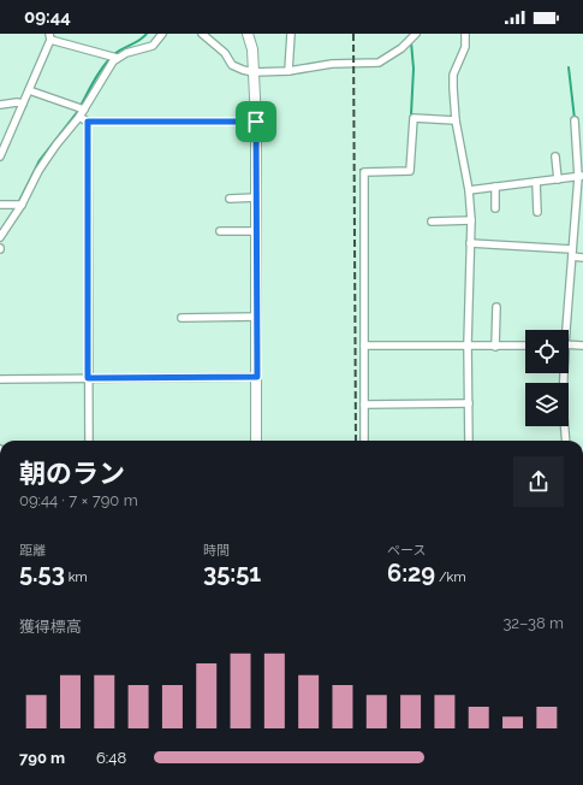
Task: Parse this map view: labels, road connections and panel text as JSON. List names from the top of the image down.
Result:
{
  "page": {
    "status": "09:44",
    "heading": ["朝のラン", "09:44 · 7 × 790 m"],
    "stats": [
      ["距離", "5.53 km"],
      ["時間", "35:51"],
      ["ペース", "6:29 /km"]
    ],
    "chart": ["獲得標高", "32–38 m"],
    "list": [
      {
        "name": "790 m",
        "note": "6:48"
      }
    ]
  }
}
